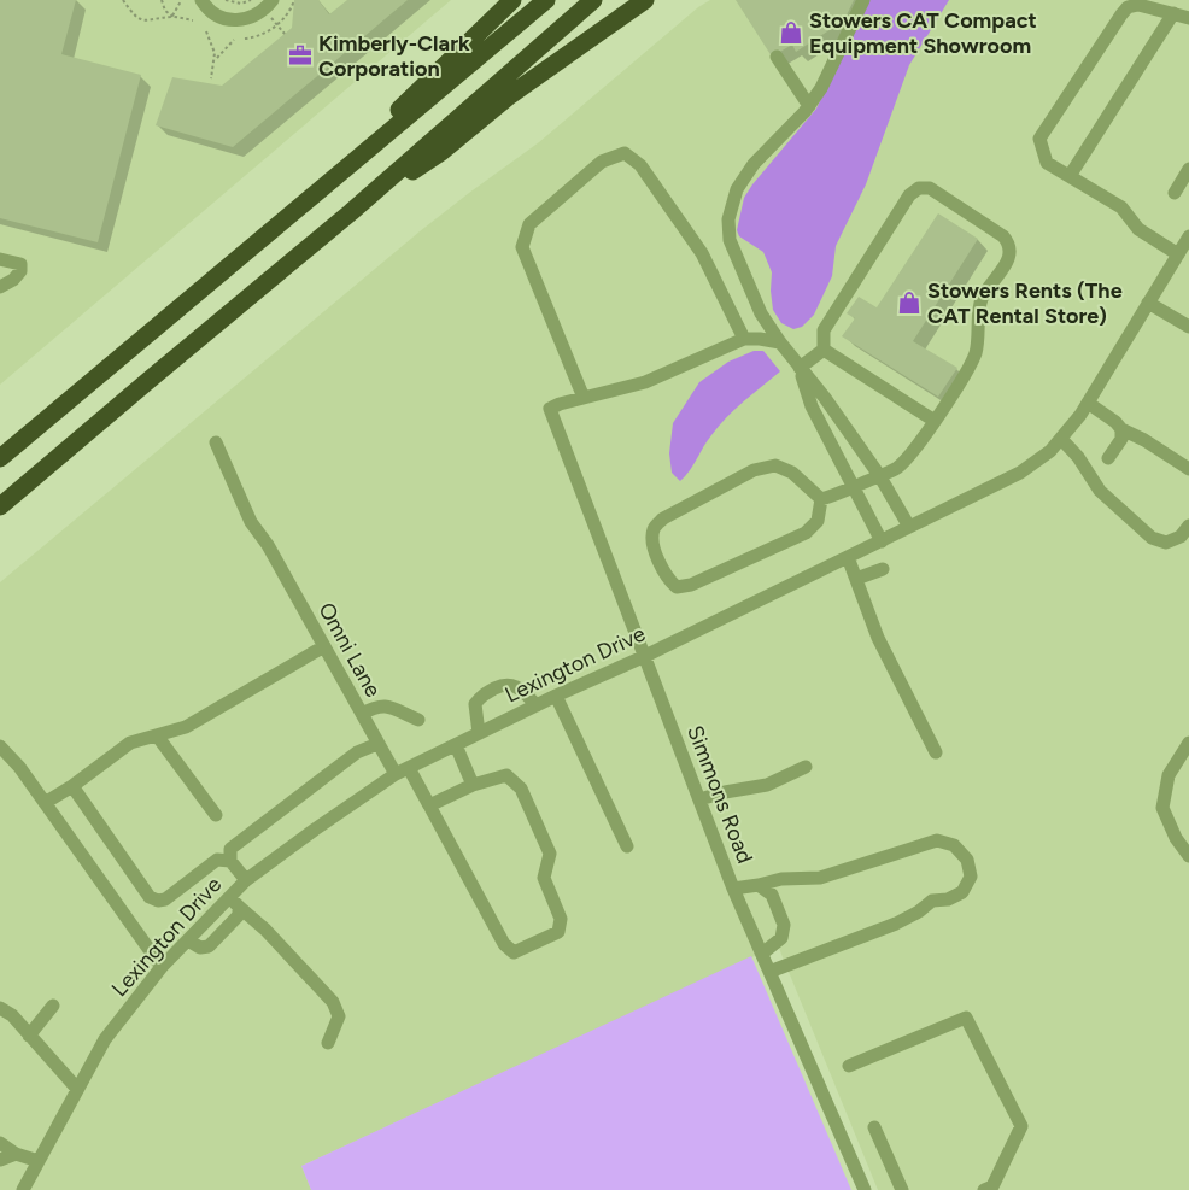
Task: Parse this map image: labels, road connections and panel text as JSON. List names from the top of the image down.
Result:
{
  "streets": {
    "street": ["Omni Lane", "Lexington Drive", "Simmons Road"]
  },
  "crossings": [
    ["Omni Lane", "Lexington Drive"],
    ["Lexington Drive", "Simmons Road"]
  ],
  "places": {
    "shop": ["Stowers CAT Compact Equipment Showroom", "Stowers Rents (The CAT Rental Store)"],
    "office": ["Kimberly-Clark Corporation"]
  }
}
